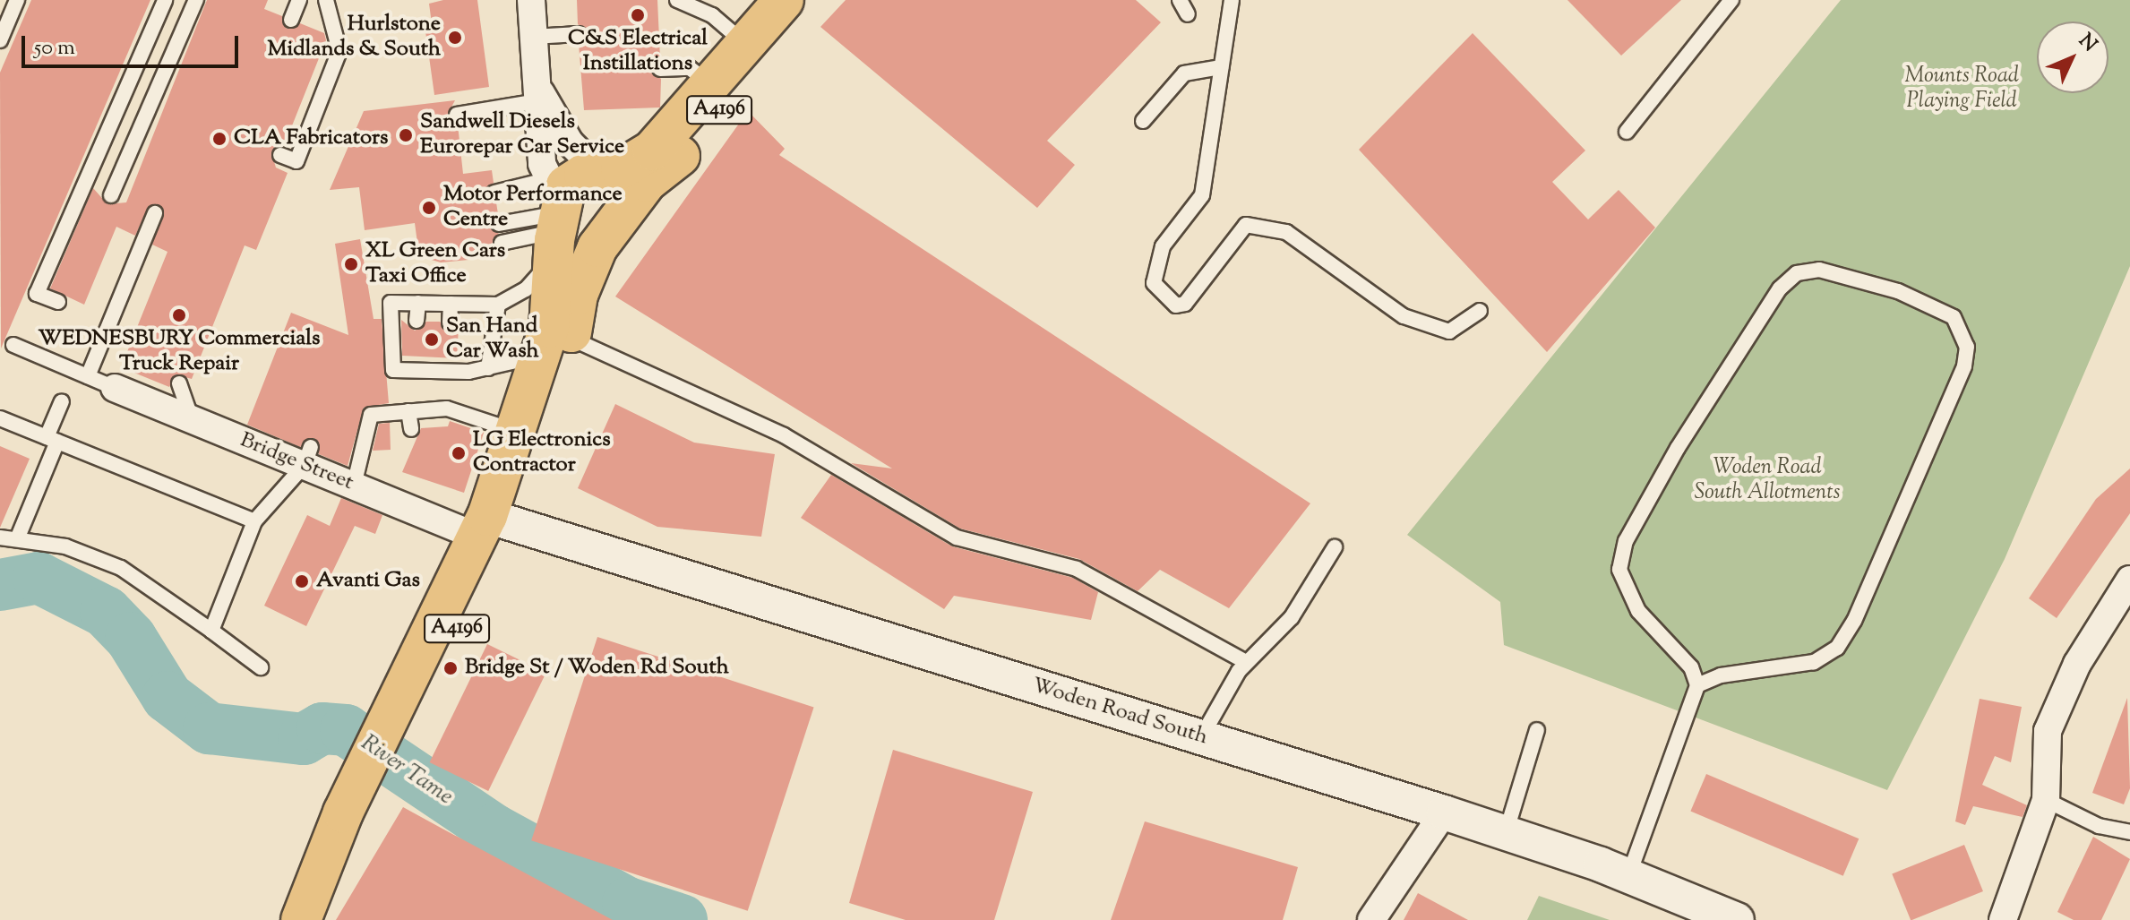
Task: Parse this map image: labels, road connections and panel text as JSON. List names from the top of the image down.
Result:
{
  "streets": {
    "main road": ["A4196"],
    "street": ["Bridge Street", "Woden Road South"]
  },
  "crossings": [
    ["A4196", "Bridge Street"],
    ["A4196", "Woden Road South"],
    ["Bridge Street", "Woden Road South"]
  ],
  "water": ["River Tame"],
  "parks": ["Mounts Road Playing Field", "Woden Road South Allotments"],
  "places": [
    "C&S Electrical Instillations",
    "Hurlstone Midlands & South",
    "Sandwell Diesels Eurorepar Car Service",
    "CLA Fabricators",
    "Motor Performance Centre",
    "XL Green Cars Taxi Office",
    "WEDNESBURY Commercials Truck Repair",
    "San Hand Car Wash",
    "LG Electronics Contractor",
    "Avanti Gas",
    "Bridge St / Woden Rd South"
  ],
  "scale_bar": "50 m",
  "north": "top right"
}
